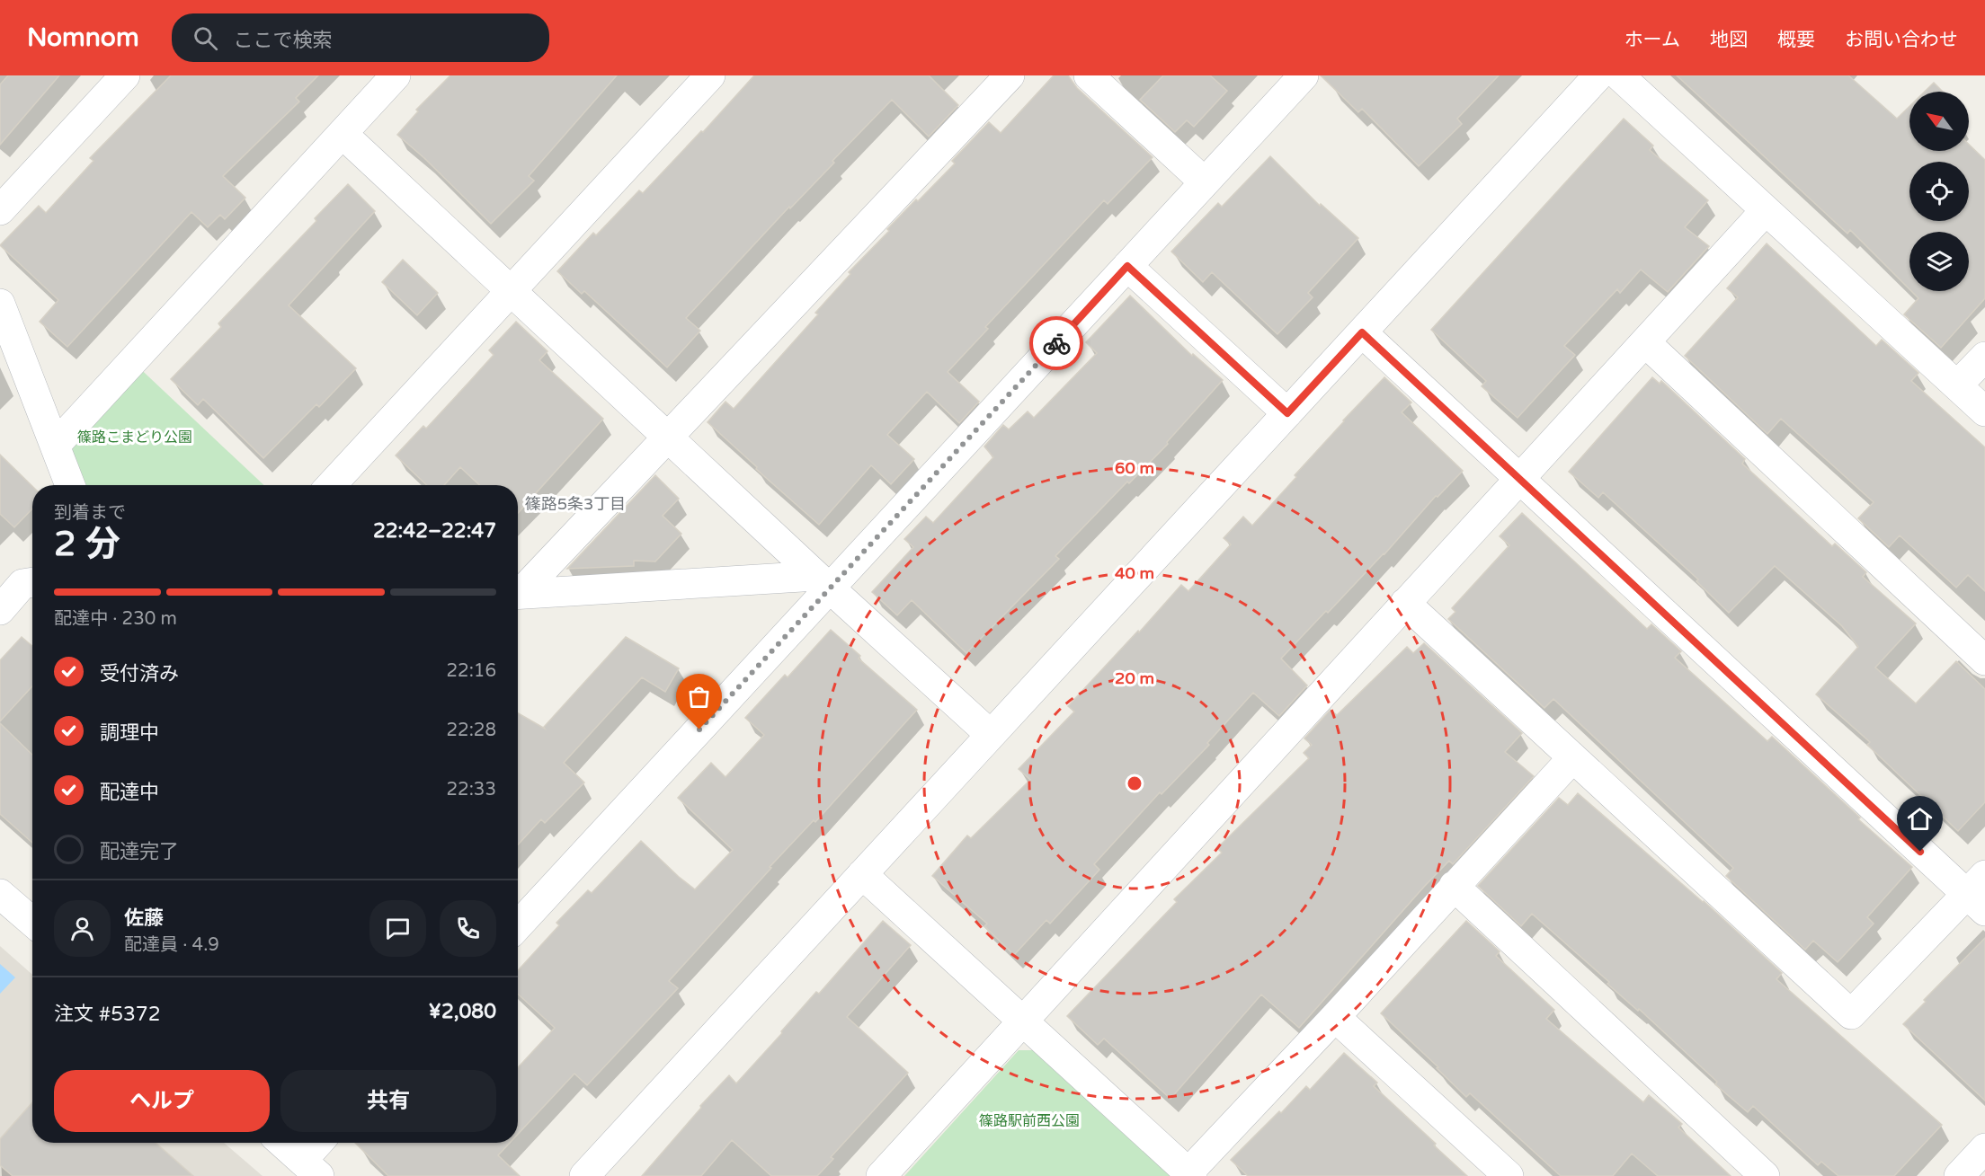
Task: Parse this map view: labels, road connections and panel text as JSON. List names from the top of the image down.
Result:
{
  "districts": ["篠路5条3丁目"],
  "parks": ["篠路こまどり公園", "篠路駅前西公園"],
  "north": "top left",
  "page": {
    "header": "Nomnom",
    "search": "ここで検索",
    "nav": [
      "ホーム",
      "地図",
      "概要",
      "お問い合わせ"
    ],
    "heading": ["2 分", "到着まで", "22:42–22:47"],
    "panel": [
      "佐藤",
      "配達員 · 4.9",
      "注文 #5372",
      "¥2,080"
    ],
    "bar": "配達中 · 230 m",
    "list": [
      ["受付済み", "22:16"],
      ["調理中", "22:28"],
      ["配達中", "22:33"],
      "配達完了"
    ],
    "buttons": ["ヘルプ", "共有"]
  },
  "rings": ["60 m", "40 m", "20 m"]
}
